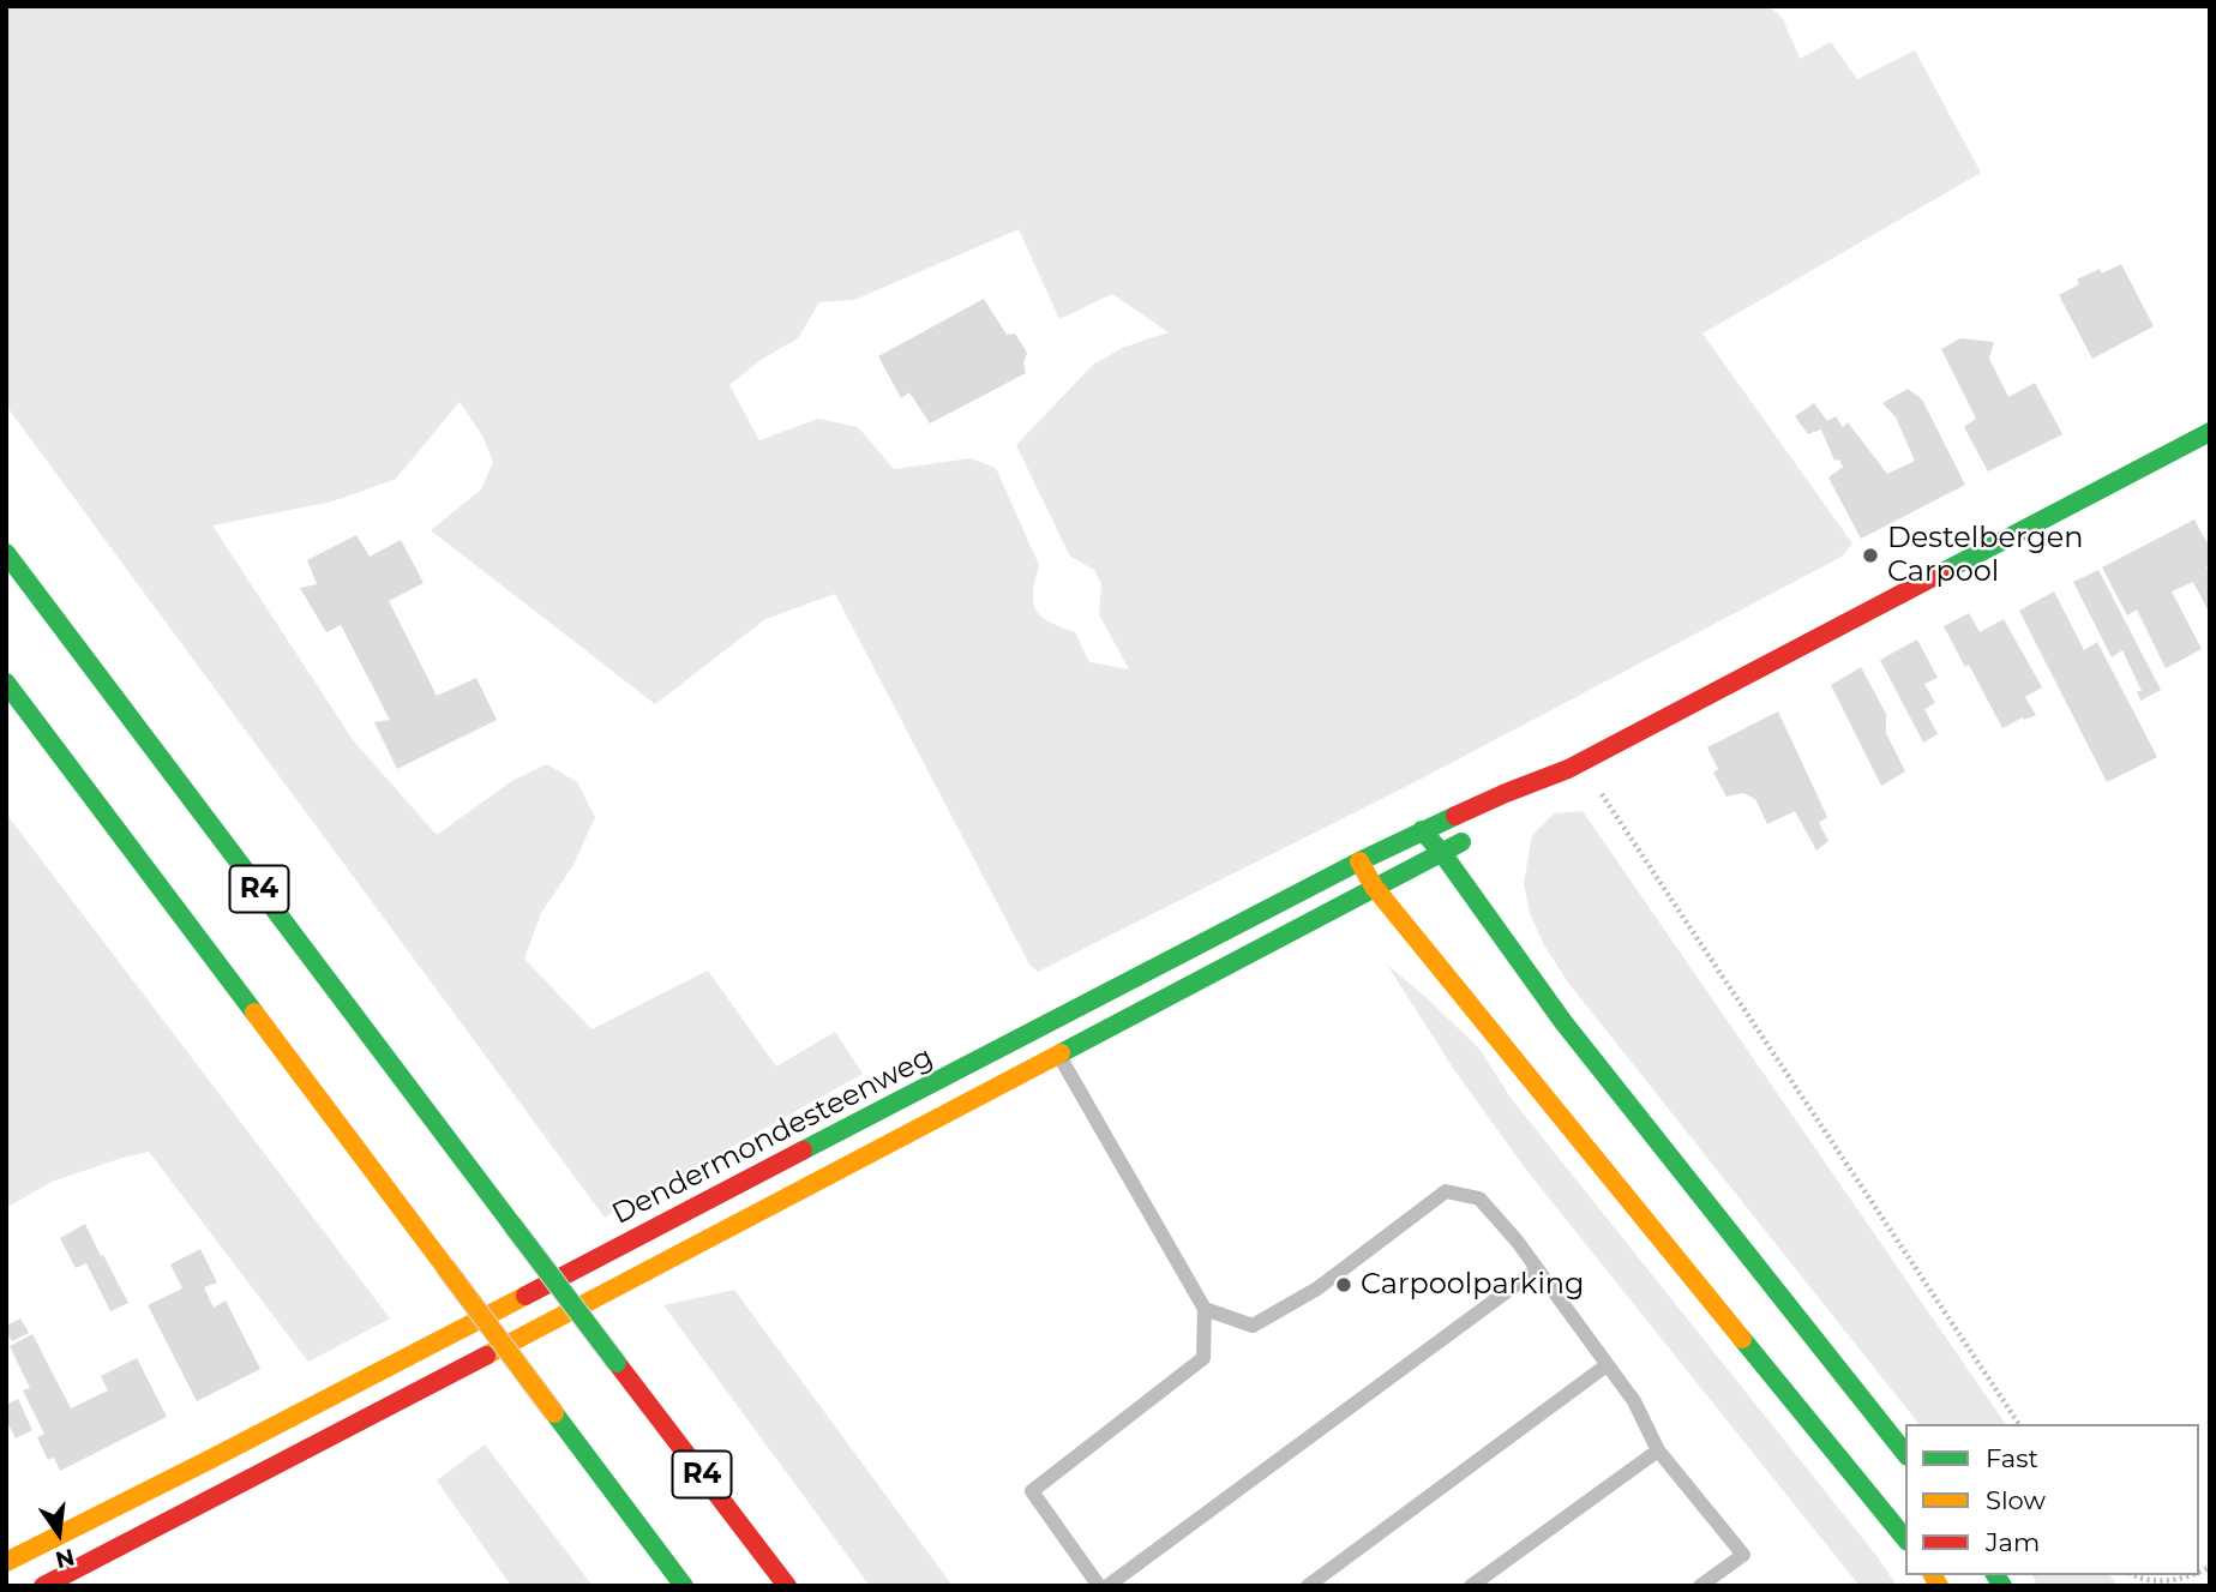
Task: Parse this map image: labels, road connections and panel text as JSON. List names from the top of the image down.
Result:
{
  "streets": {
    "main road": ["R4", "Dendermondesteenweg"]
  },
  "places": ["Destelbergen Carpool", "Carpoolparking"],
  "legend": ["Fast", "Slow", "Jam"],
  "north": "bottom"
}
